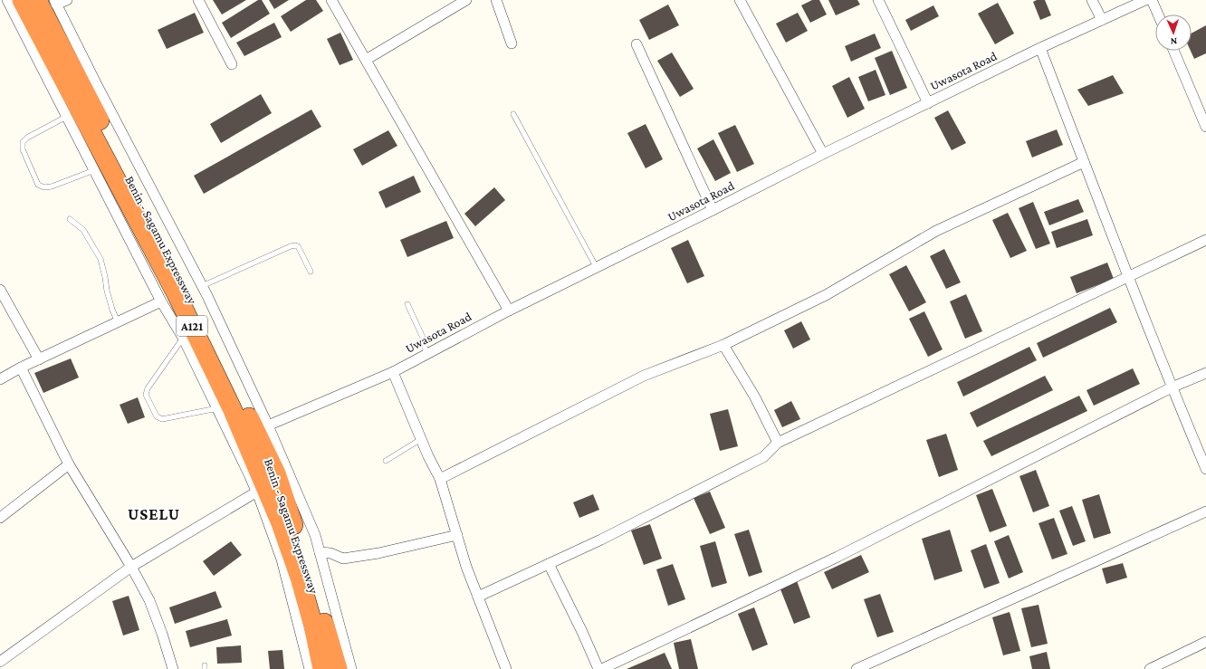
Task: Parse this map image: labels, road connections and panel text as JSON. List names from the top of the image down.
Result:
{
  "streets": {
    "highway": ["Benin - Sagamu Expressway", "A121"],
    "street": ["Uwasota Road"]
  },
  "districts": ["USELU"],
  "north": "bottom"
}
